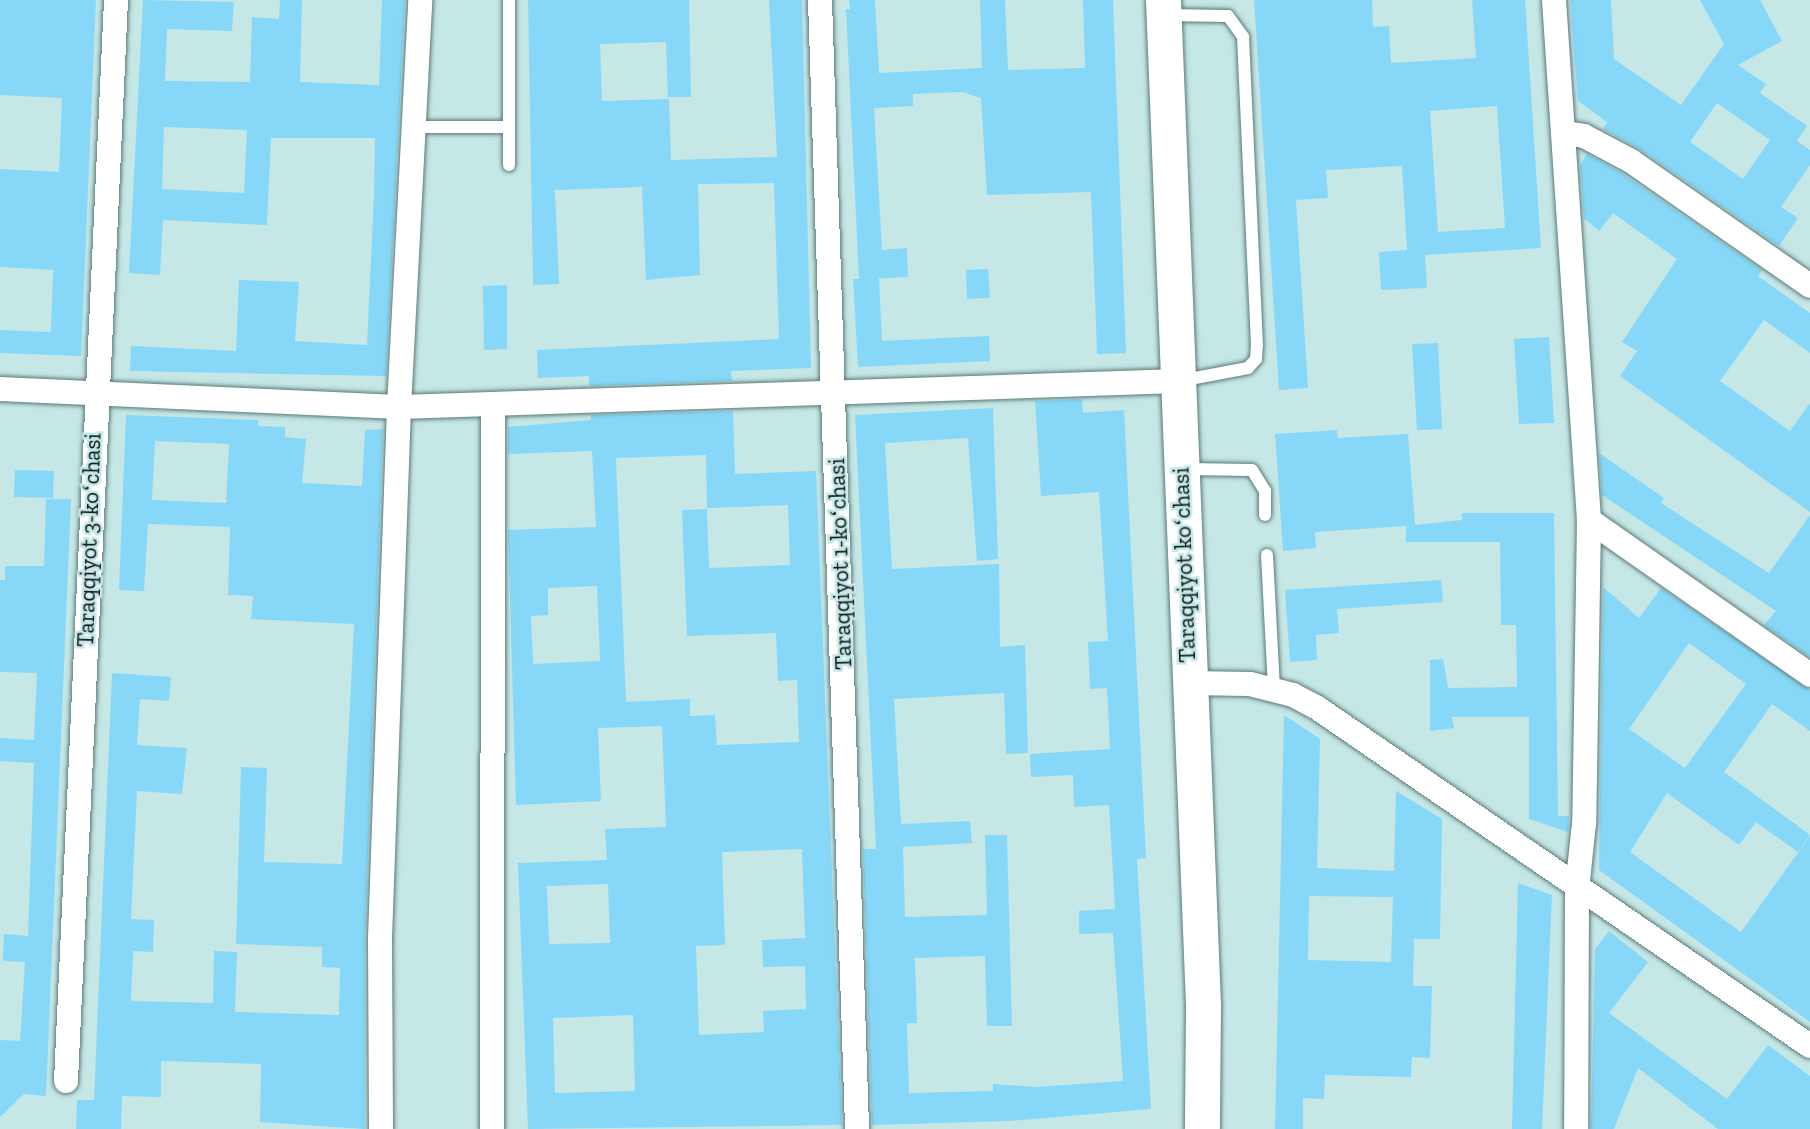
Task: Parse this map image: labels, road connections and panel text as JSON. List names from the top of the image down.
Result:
{
  "streets": {
    "street": ["Taraqqiyot 3-koʻchasi", "Taraqqiyot 1-koʻchasi", "Taraqqiyot koʻchasi"]
  }
}
